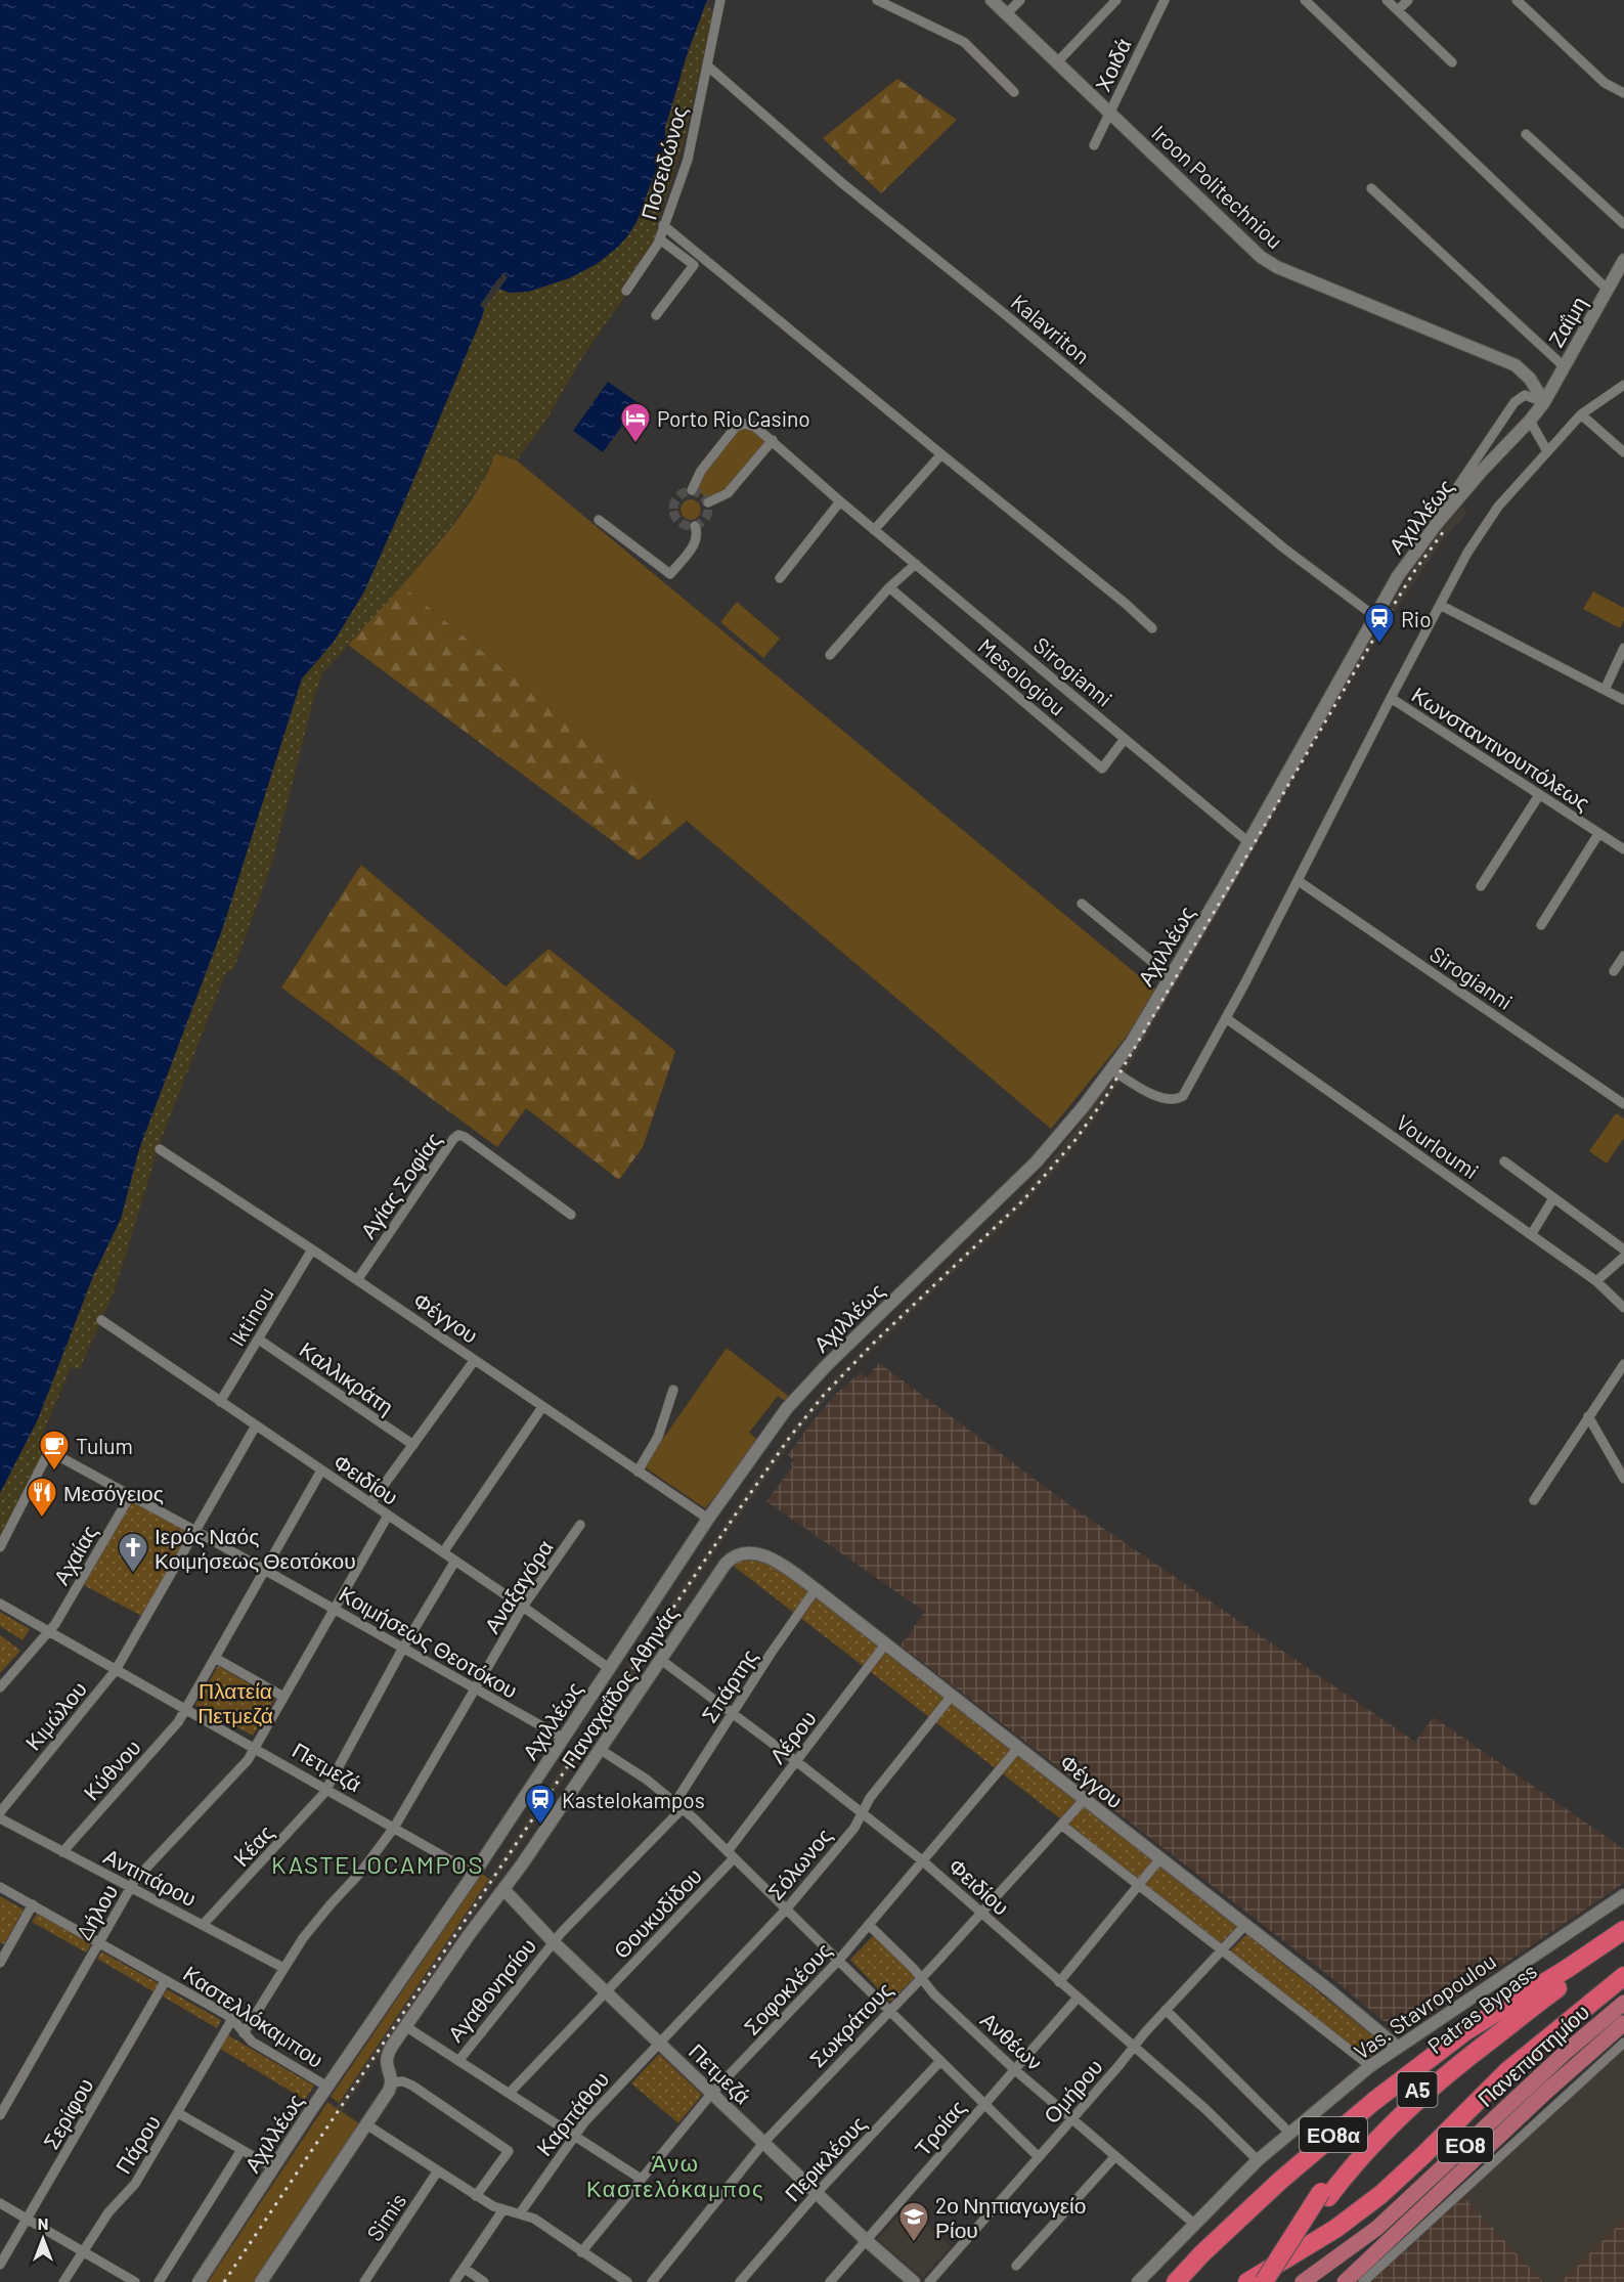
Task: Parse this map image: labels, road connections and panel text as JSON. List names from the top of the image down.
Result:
{
  "streets": {
    "highway": ["Patras Bypass", "Α5", "ΕΟ8α"],
    "main road": ["Πανεπιστημίου", "ΕΟ8"],
    "street": [
      "Χοιδά",
      "Ποσειδώνος",
      "Iroon Politechniou",
      "Ζαΐμη",
      "Kalavriton",
      "Αχιλλέως",
      "Sirogianni",
      "Mesologiou",
      "Κωνσταντινουπόλεως",
      "Vourloumi",
      "Αγίας Σοφίας",
      "Iktinou",
      "Φέγγου",
      "Καλλικράτη",
      "Φειδίου",
      "Αχαίας",
      "Αναξαγόρα",
      "Κοιμήσεως Θεοτόκου",
      "Σπάρτης",
      "Παναχαΐδος Αθηνάς",
      "Κιμώλου",
      "Λέρου",
      "Πετμεζά",
      "Κύθνου",
      "Κέας",
      "Σόλωνος",
      "Αντιπάρου",
      "Δήλου",
      "Θουκυδίδου",
      "Σοφοκλέους",
      "Αγαθονησίου",
      "Vas. Stavropoulou",
      "Καστελλόκαμπου",
      "Σωκράτους",
      "Ανθέων",
      "Ομήρου",
      "Σερίφου",
      "Καρπάθου",
      "Τροίας",
      "Πάρου",
      "Περικλέους",
      "Simis"
    ]
  },
  "crossings": [
    ["Χοιδά", "Iroon Politechniou"],
    ["Ποσειδώνος", "Kalavriton"],
    ["Iroon Politechniou", "Ζαΐμη"],
    ["Iroon Politechniou", "Αχιλλέως"],
    ["Ζαΐμη", "Αχιλλέως"],
    ["Kalavriton", "Αχιλλέως"],
    ["Αχιλλέως", "Sirogianni"],
    ["Αχιλλέως", "Φέγγου"],
    ["Αχιλλέως", "Φειδίου"],
    ["Αχιλλέως", "Κοιμήσεως Θεοτόκου"],
    ["Αχιλλέως", "Πετμεζά"],
    ["Αχιλλέως", "Καστελλόκαμπου"],
    ["Sirogianni", "Mesologiou"],
    ["Αγίας Σοφίας", "Φέγγου"],
    ["Iktinou", "Φέγγου"],
    ["Iktinou", "Καλλικράτη"],
    ["Iktinou", "Φειδίου"],
    ["Φέγγου", "Σπάρτης"],
    ["Φέγγου", "Παναχαΐδος Αθηνάς"],
    ["Φέγγου", "Λέρου"],
    ["Φέγγου", "Σόλωνος"],
    ["Φέγγου", "Σοφοκλέους"],
    ["Φέγγου", "Vas. Stavropoulou"],
    ["Φέγγου", "Σωκράτους"],
    ["Φέγγου", "Ομήρου"],
    ["Φειδίου", "Αναξαγόρα"],
    ["Φειδίου", "Σπάρτης"],
    ["Φειδίου", "Παναχαΐδος Αθηνάς"],
    ["Φειδίου", "Κιμώλου"],
    ["Φειδίου", "Λέρου"],
    ["Φειδίου", "Κύθνου"],
    ["Φειδίου", "Κέας"],
    ["Φειδίου", "Σόλωνος"],
    ["Φειδίου", "Δήλου"],
    ["Φειδίου", "Σοφοκλέους"],
    ["Φειδίου", "Vas. Stavropoulou"],
    ["Φειδίου", "Σωκράτους"],
    ["Φειδίου", "Ομήρου"],
    ["Φειδίου", "Τροίας"],
    ["Αχαίας", "Κοιμήσεως Θεοτόκου"],
    ["Αχαίας", "Πετμεζά"],
    ["Αναξαγόρα", "Κοιμήσεως Θεοτόκου"],
    ["Αναξαγόρα", "Πετμεζά"],
    ["Κοιμήσεως Θεοτόκου", "Κιμώλου"],
    ["Κοιμήσεως Θεοτόκου", "Κύθνου"],
    ["Κοιμήσεως Θεοτόκου", "Κέας"],
    ["Κοιμήσεως Θεοτόκου", "Δήλου"],
    ["Σπάρτης", "Πετμεζά"],
    ["Σπάρτης", "Αγαθονησίου"],
    ["Παναχαΐδος Αθηνάς", "Πετμεζά"],
    ["Κιμώλου", "Πετμεζά"],
    ["Λέρου", "Θουκυδίδου"],
    ["Πετμεζά", "Κύθνου"],
    ["Πετμεζά", "Κέας"],
    ["Πετμεζά", "Σόλωνος"],
    ["Πετμεζά", "Δήλου"],
    ["Πετμεζά", "Θουκυδίδου"],
    ["Πετμεζά", "Σοφοκλέους"],
    ["Πετμεζά", "Αγαθονησίου"],
    ["Πετμεζά", "Σωκράτους"],
    ["Πετμεζά", "Καρπάθου"],
    ["Πετμεζά", "Τροίας"],
    ["Πετμεζά", "Περικλέους"],
    ["Κύθνου", "Αντιπάρου"],
    ["Κέας", "Αντιπάρου"],
    ["Σόλωνος", "Καρπάθου"],
    ["Αντιπάρου", "Δήλου"],
    ["Δήλου", "Καστελλόκαμπου"],
    ["Σοφοκλέους", "Ανθέων"],
    ["Vas. Stavropoulou", "Ανθέων"],
    ["Patras Bypass", "Α5"],
    ["Patras Bypass", "ΕΟ8α"],
    ["Καστελλόκαμπου", "Σερίφου"],
    ["Καστελλόκαμπου", "Πάρου"],
    ["Σωκράτους", "Ανθέων"],
    ["Ανθέων", "Ομήρου"],
    ["Ανθέων", "Τροίας"],
    ["Α5", "ΕΟ8α"]
  ],
  "districts": ["KASTELOCAMPOS", "Άνω Καστελόκαμπος"],
  "parks": ["Πλατεία Πετμεζά"],
  "places": {
    "hotel": ["Porto Rio Casino"],
    "station": ["Rio", "Kastelokampos"],
    "cafe": ["Tulum"],
    "restaurant": ["Μεσόγειος"],
    "church": ["Ιερός Ναός Κοιμήσεως Θεοτόκου"],
    "school or university": ["2ο Νηπιαγωγείο Ρίου"]
  },
  "north": "top"
}
